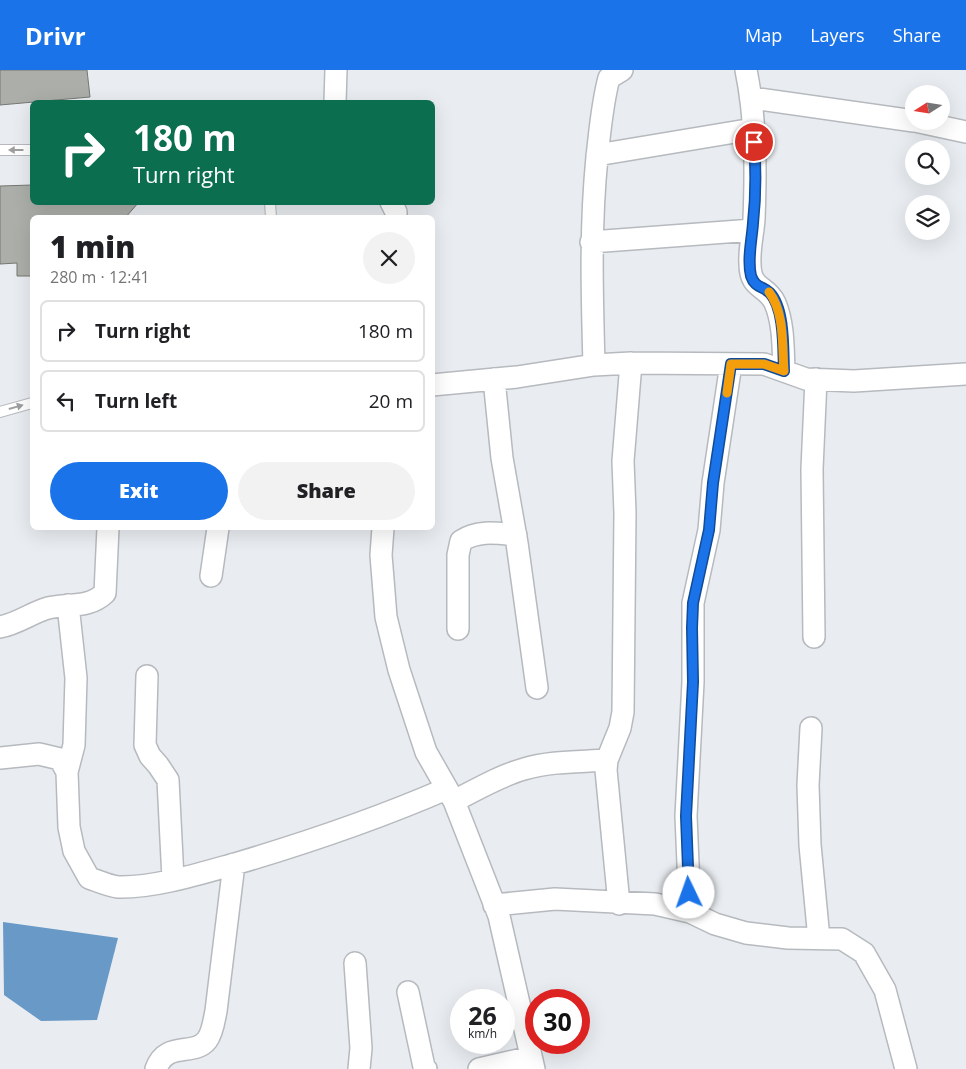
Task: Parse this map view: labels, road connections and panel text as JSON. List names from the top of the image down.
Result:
{
  "north": "left",
  "page": {
    "header": "Drivr",
    "nav": ["Map", "Layers", "Share"],
    "turn": ["180 m", "Turn right"],
    "heading": ["1 min", "280 m · 12:41"],
    "list": [
      {
        "name": "Turn right",
        "value": "180 m"
      },
      {
        "name": "Turn left",
        "value": "20 m"
      }
    ],
    "buttons": ["Exit", "Share"],
    "speed": "26 km/h",
    "limit": "30"
  }
}
